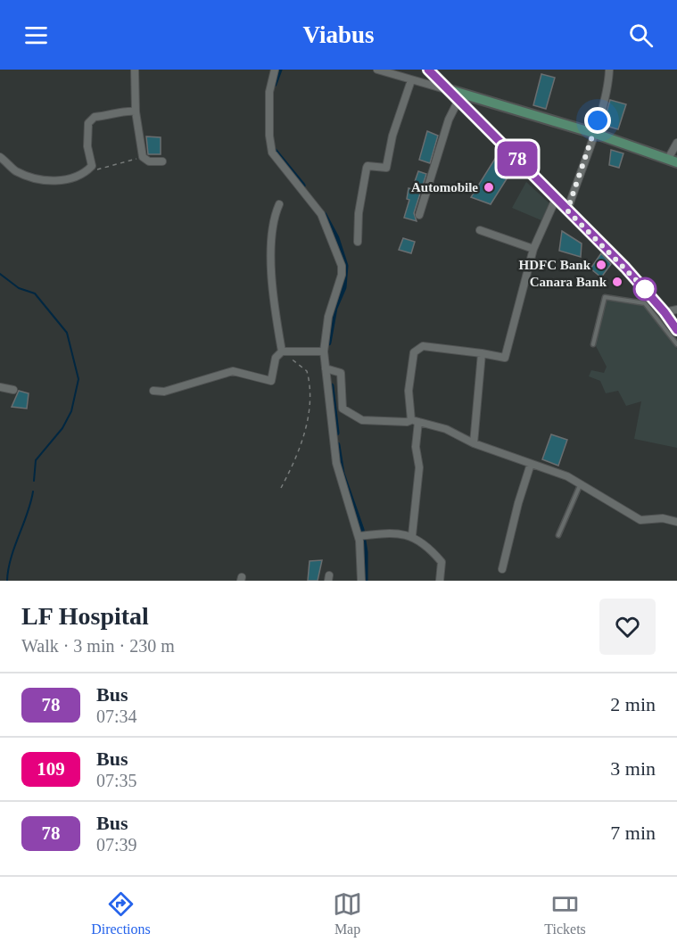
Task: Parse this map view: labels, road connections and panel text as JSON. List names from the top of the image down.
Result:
{
  "places": ["Automobile", "HDFC Bank", "Canara Bank"],
  "lines": ["bus line 78"],
  "page": {
    "header": "Viabus",
    "on_map": "78",
    "heading": ["LF Hospital", "Walk · 3 min · 230 m"],
    "list": [
      {
        "mark": "78",
        "name": "Bus",
        "note": "07:34",
        "value": "2 min"
      },
      {
        "mark": "109",
        "name": "Bus",
        "note": "07:35",
        "value": "3 min"
      },
      {
        "mark": "78",
        "name": "Bus",
        "note": "07:39",
        "value": "7 min"
      }
    ],
    "tabs": ["Directions", "Map", "Tickets"]
  }
}
